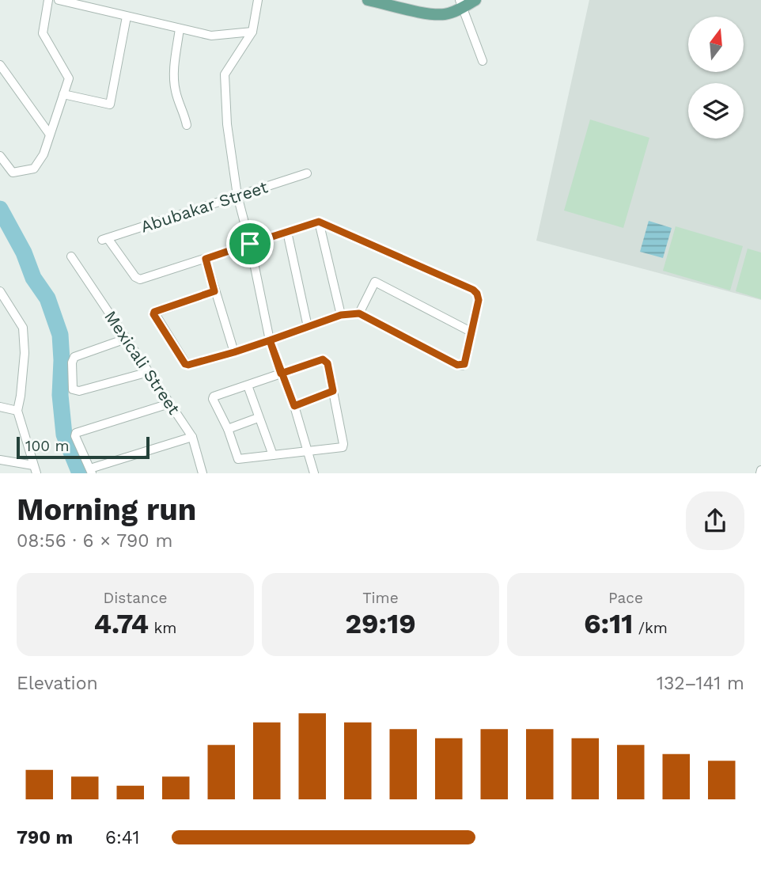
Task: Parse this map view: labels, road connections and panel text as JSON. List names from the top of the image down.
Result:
{
  "streets": {
    "street": ["Abubakar Street", "Mexicali Street"]
  },
  "scale_bar": "100 m",
  "north": "top",
  "page": {
    "scale": "100 m",
    "heading": ["Morning run", "08:56 · 6 × 790 m"],
    "stats": [
      ["Distance", "4.74 km"],
      ["Time", "29:19"],
      ["Pace", "6:11 /km"]
    ],
    "chart": ["Elevation", "132–141 m"],
    "list": [
      {
        "name": "790 m",
        "note": "6:41"
      }
    ]
  }
}
